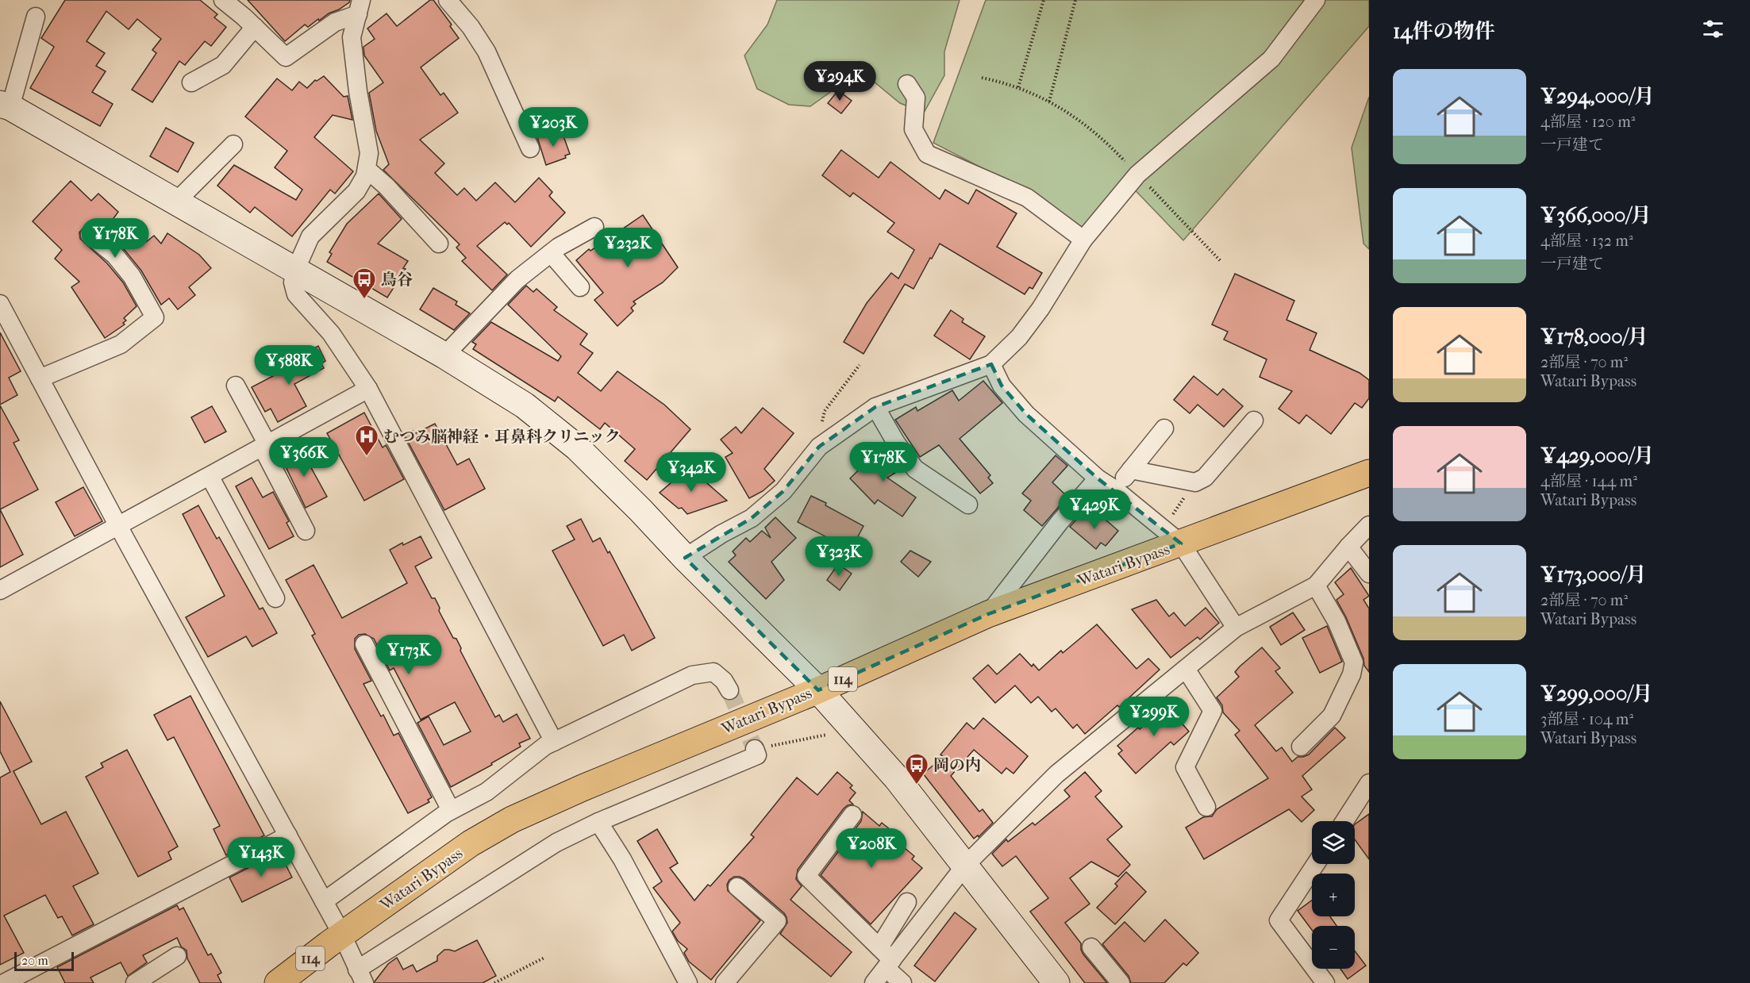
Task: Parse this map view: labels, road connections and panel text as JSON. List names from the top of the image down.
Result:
{
  "streets": {
    "highway": ["Watari Bypass", "114"]
  },
  "places": {
    "bus stop": ["鳥谷", "岡の内"],
    "hospital": ["むつみ脳神経・耳鼻科クリニック"]
  },
  "scale_bar": "20 m",
  "page": {
    "heading": "14件の物件",
    "list": [
      {
        "name": "¥294,000/月",
        "note": "4部屋 · 120 m² · 一戸建て"
      },
      {
        "name": "¥366,000/月",
        "note": "4部屋 · 132 m² · 一戸建て"
      },
      {
        "name": "¥178,000/月",
        "note": "2部屋 · 70 m² · Watari Bypass"
      },
      {
        "name": "¥429,000/月",
        "note": "4部屋 · 144 m² · Watari Bypass"
      },
      {
        "name": "¥173,000/月",
        "note": "2部屋 · 70 m² · Watari Bypass"
      },
      {
        "name": "¥299,000/月",
        "note": "3部屋 · 104 m² · Watari Bypass"
      }
    ],
    "price": [
      "¥294K",
      "¥203K",
      "¥178K",
      "¥232K",
      "¥588K",
      "¥366K",
      "¥178K",
      "¥342K",
      "¥429K",
      "¥323K",
      "¥173K",
      "¥299K",
      "¥208K",
      "¥143K"
    ],
    "map_buttons": ["+", "−"],
    "scale": "20 m"
  }
}
